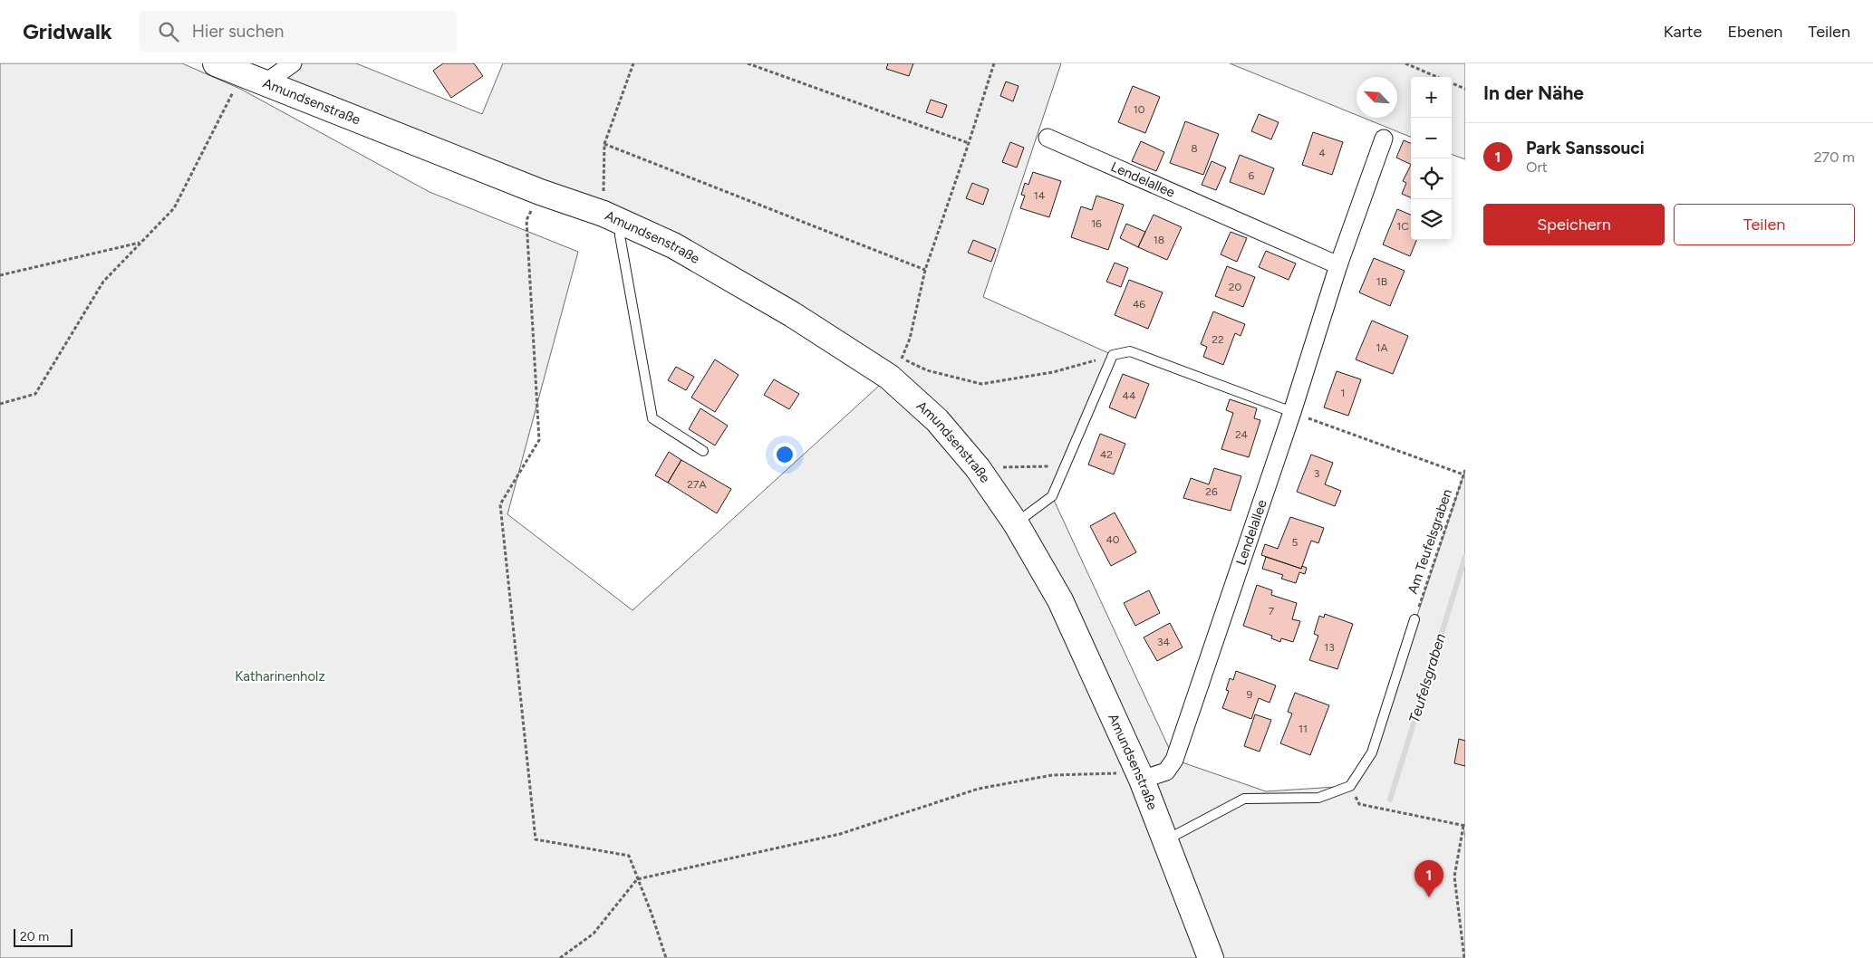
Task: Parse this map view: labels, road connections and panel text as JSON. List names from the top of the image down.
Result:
{
  "streets": {
    "street": ["Amundsenstraße", "Lendelallee"],
    "path": ["Am Teufelsgraben"]
  },
  "crossings": [
    ["Amundsenstraße", "Lendelallee"]
  ],
  "water": ["Teufelsgraben"],
  "parks": ["Katharinenholz"],
  "house_numbers": [
    "10",
    "8",
    "4",
    "6",
    "14",
    "16",
    "1C",
    "18",
    "1B",
    "20",
    "46",
    "22",
    "1A",
    "1",
    "44",
    "24",
    "42",
    "3",
    "27A",
    "26",
    "40",
    "5",
    "7",
    "34",
    "13",
    "9",
    "11"
  ],
  "scale_bar": "20 m",
  "north": "top left",
  "page": {
    "header": "Gridwalk",
    "search": "Hier suchen",
    "nav": ["Karte", "Ebenen", "Teilen"],
    "heading": "In der Nähe",
    "map_buttons": ["+", "−"],
    "list": [
      {
        "mark": "1",
        "name": "Park Sanssouci",
        "note": "Ort",
        "value": "270 m"
      }
    ],
    "buttons": ["Speichern", "Teilen"],
    "pins": "1",
    "scale": "20 m"
  }
}
